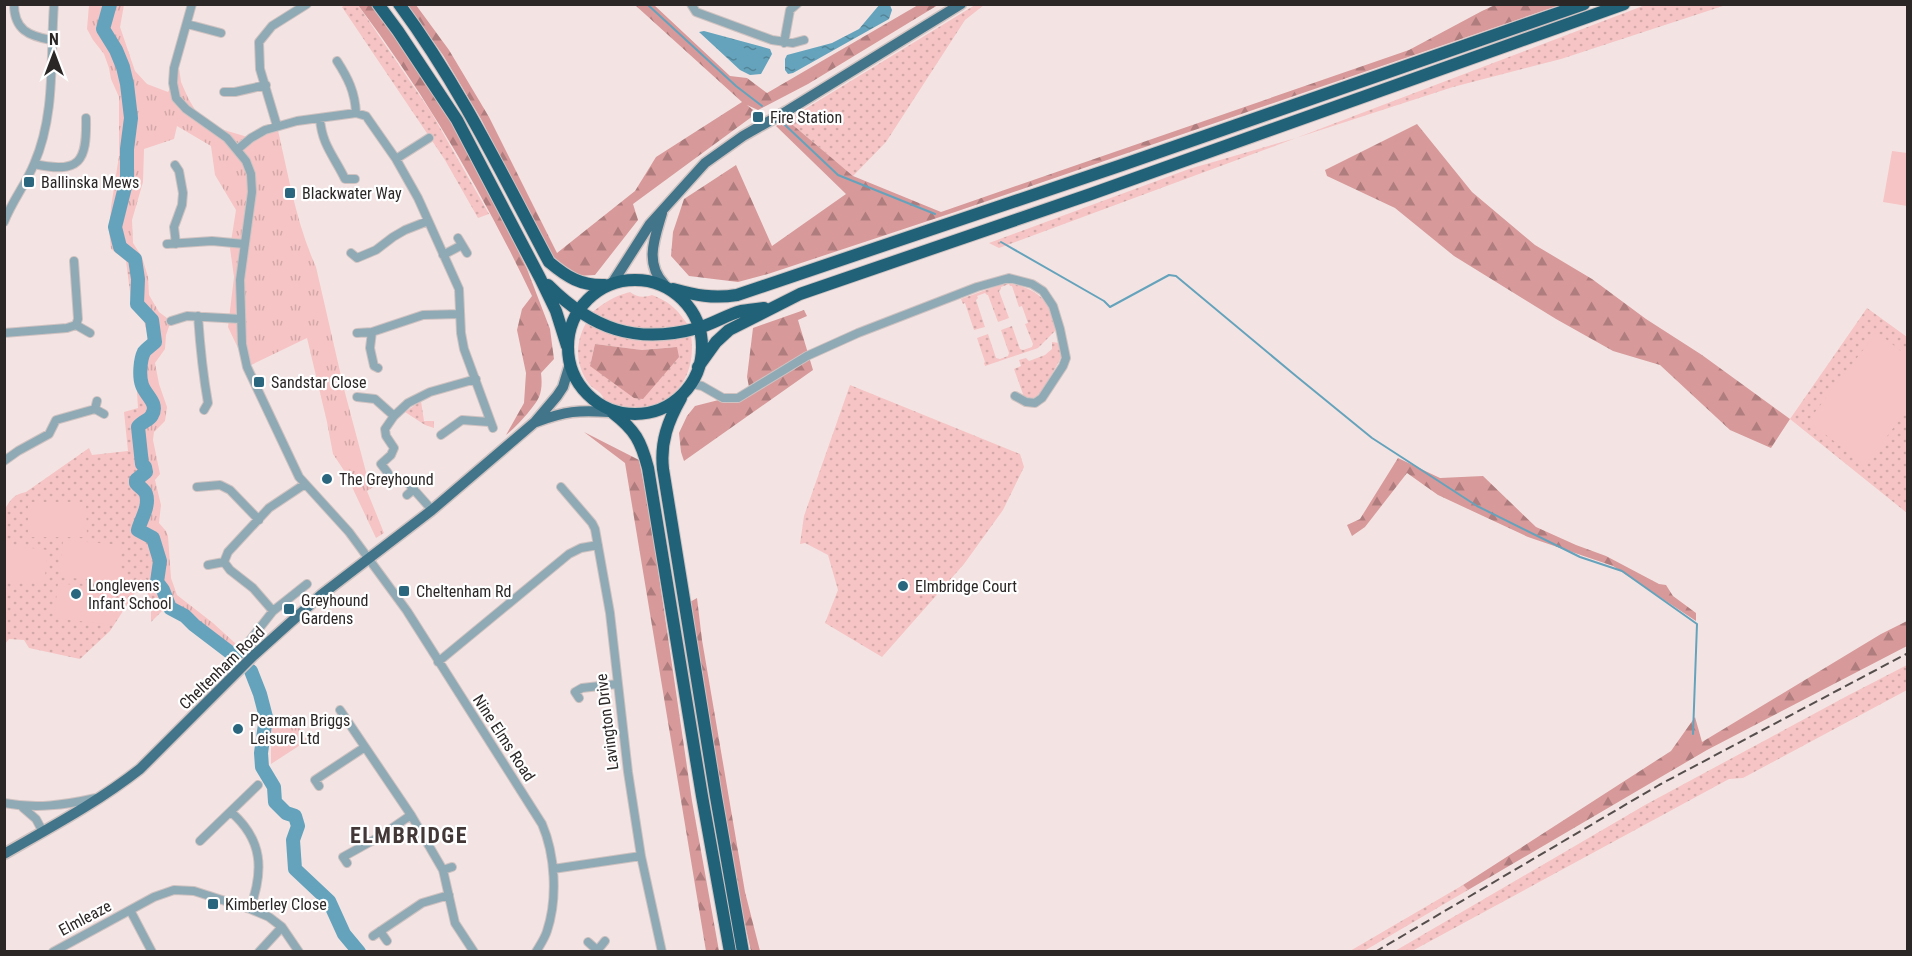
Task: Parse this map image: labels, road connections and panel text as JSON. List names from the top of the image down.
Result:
{
  "streets": {
    "main road": ["Cheltenham Road"],
    "street": ["Lavington Drive", "Nine Elms Road", "Elmleaze"]
  },
  "crossings": [
    ["Cheltenham Road", "Nine Elms Road"]
  ],
  "districts": ["ELMBRIDGE"],
  "places": {
    "transit": [
      "Fire Station",
      "Ballinska Mews",
      "Blackwater Way",
      "Sandstar Close",
      "Cheltenham Rd",
      "Greyhound Gardens",
      "Kimberley Close"
    ],
    "other": [
      "The Greyhound",
      "Elmbridge Court",
      "Longlevens Infant School",
      "Pearman Briggs Leisure Ltd"
    ]
  },
  "north": "top"
}
